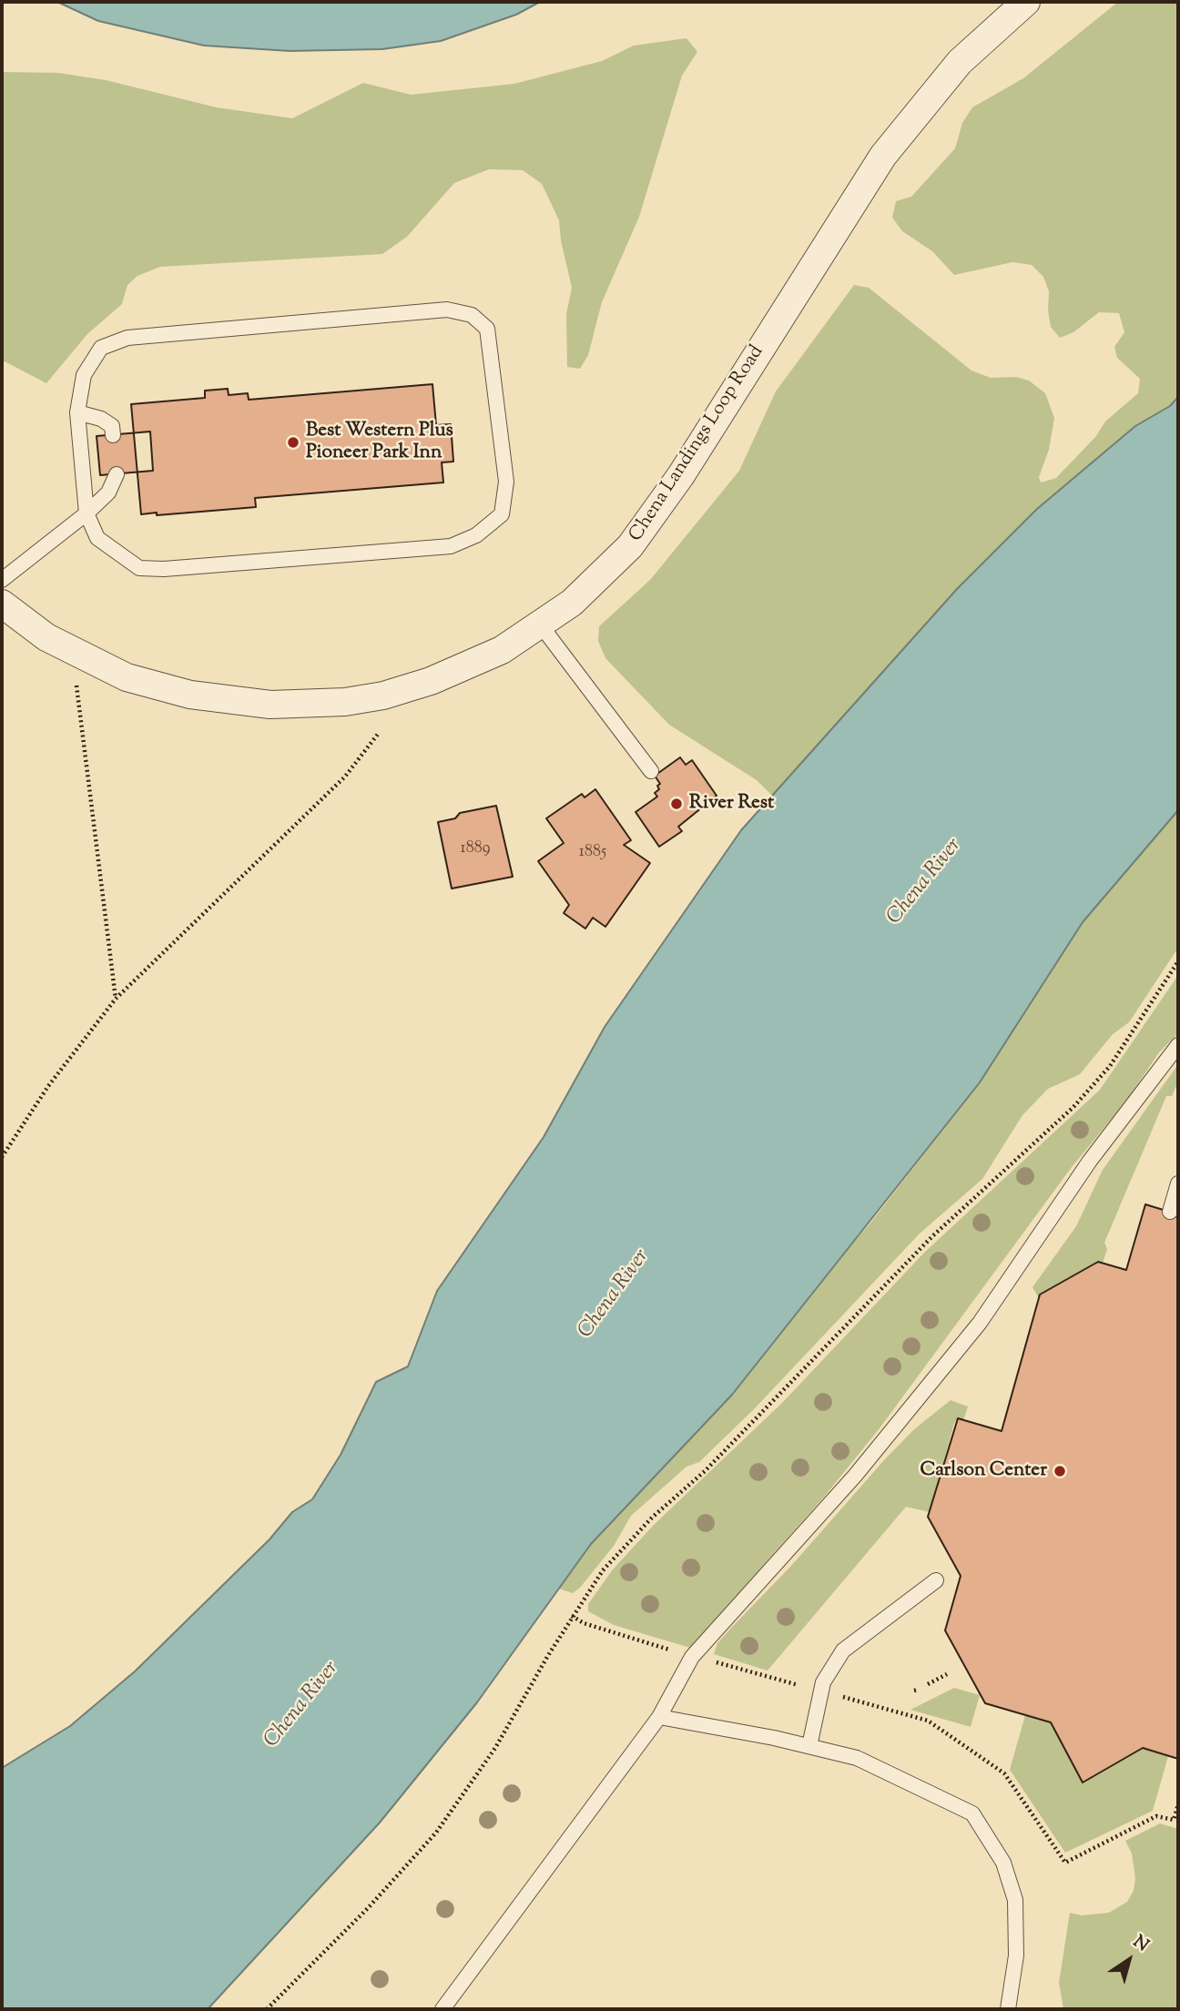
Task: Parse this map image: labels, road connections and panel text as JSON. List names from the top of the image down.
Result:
{
  "streets": {
    "street": ["Chena Landings Loop Road"]
  },
  "water": ["Chena River"],
  "places": ["Best Western Plus Pioneer Park Inn", "River Rest", "Carlson Center"],
  "house_numbers": ["1889", "1885"],
  "north": "top right"
}
